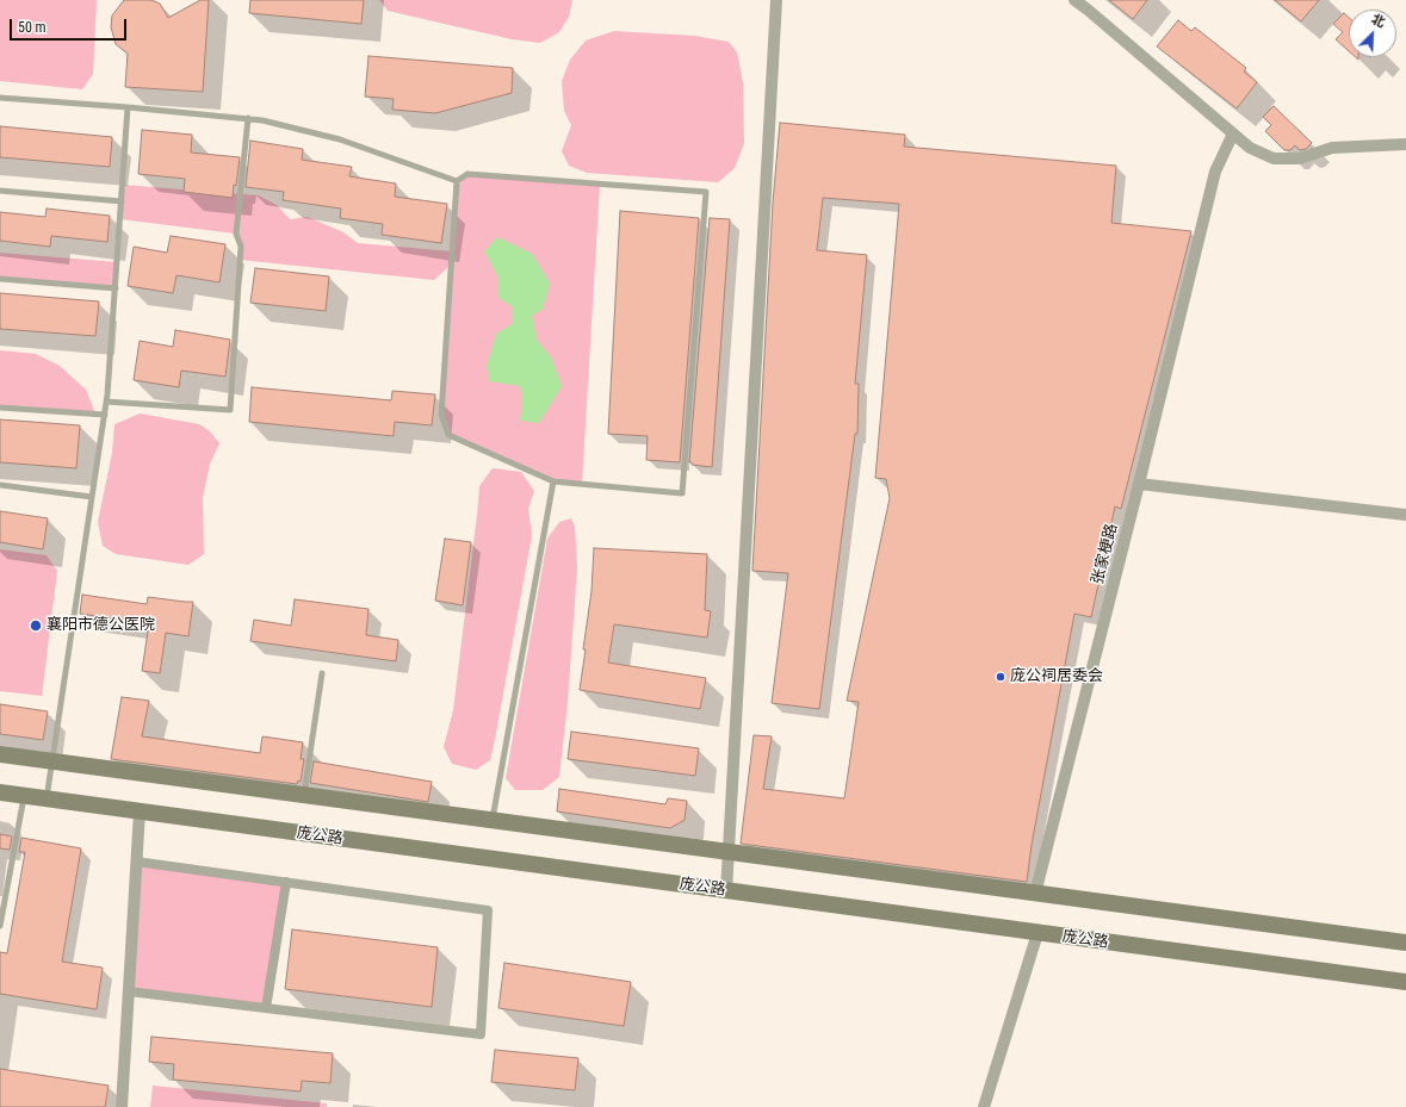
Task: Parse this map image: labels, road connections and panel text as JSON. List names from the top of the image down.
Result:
{
  "streets": {
    "main road": ["庞公路"],
    "street": ["张家梗路"]
  },
  "places": ["襄阳市德公医院", "庞公祠居委会"],
  "scale_bar": "50 m",
  "north": "top right"
}
